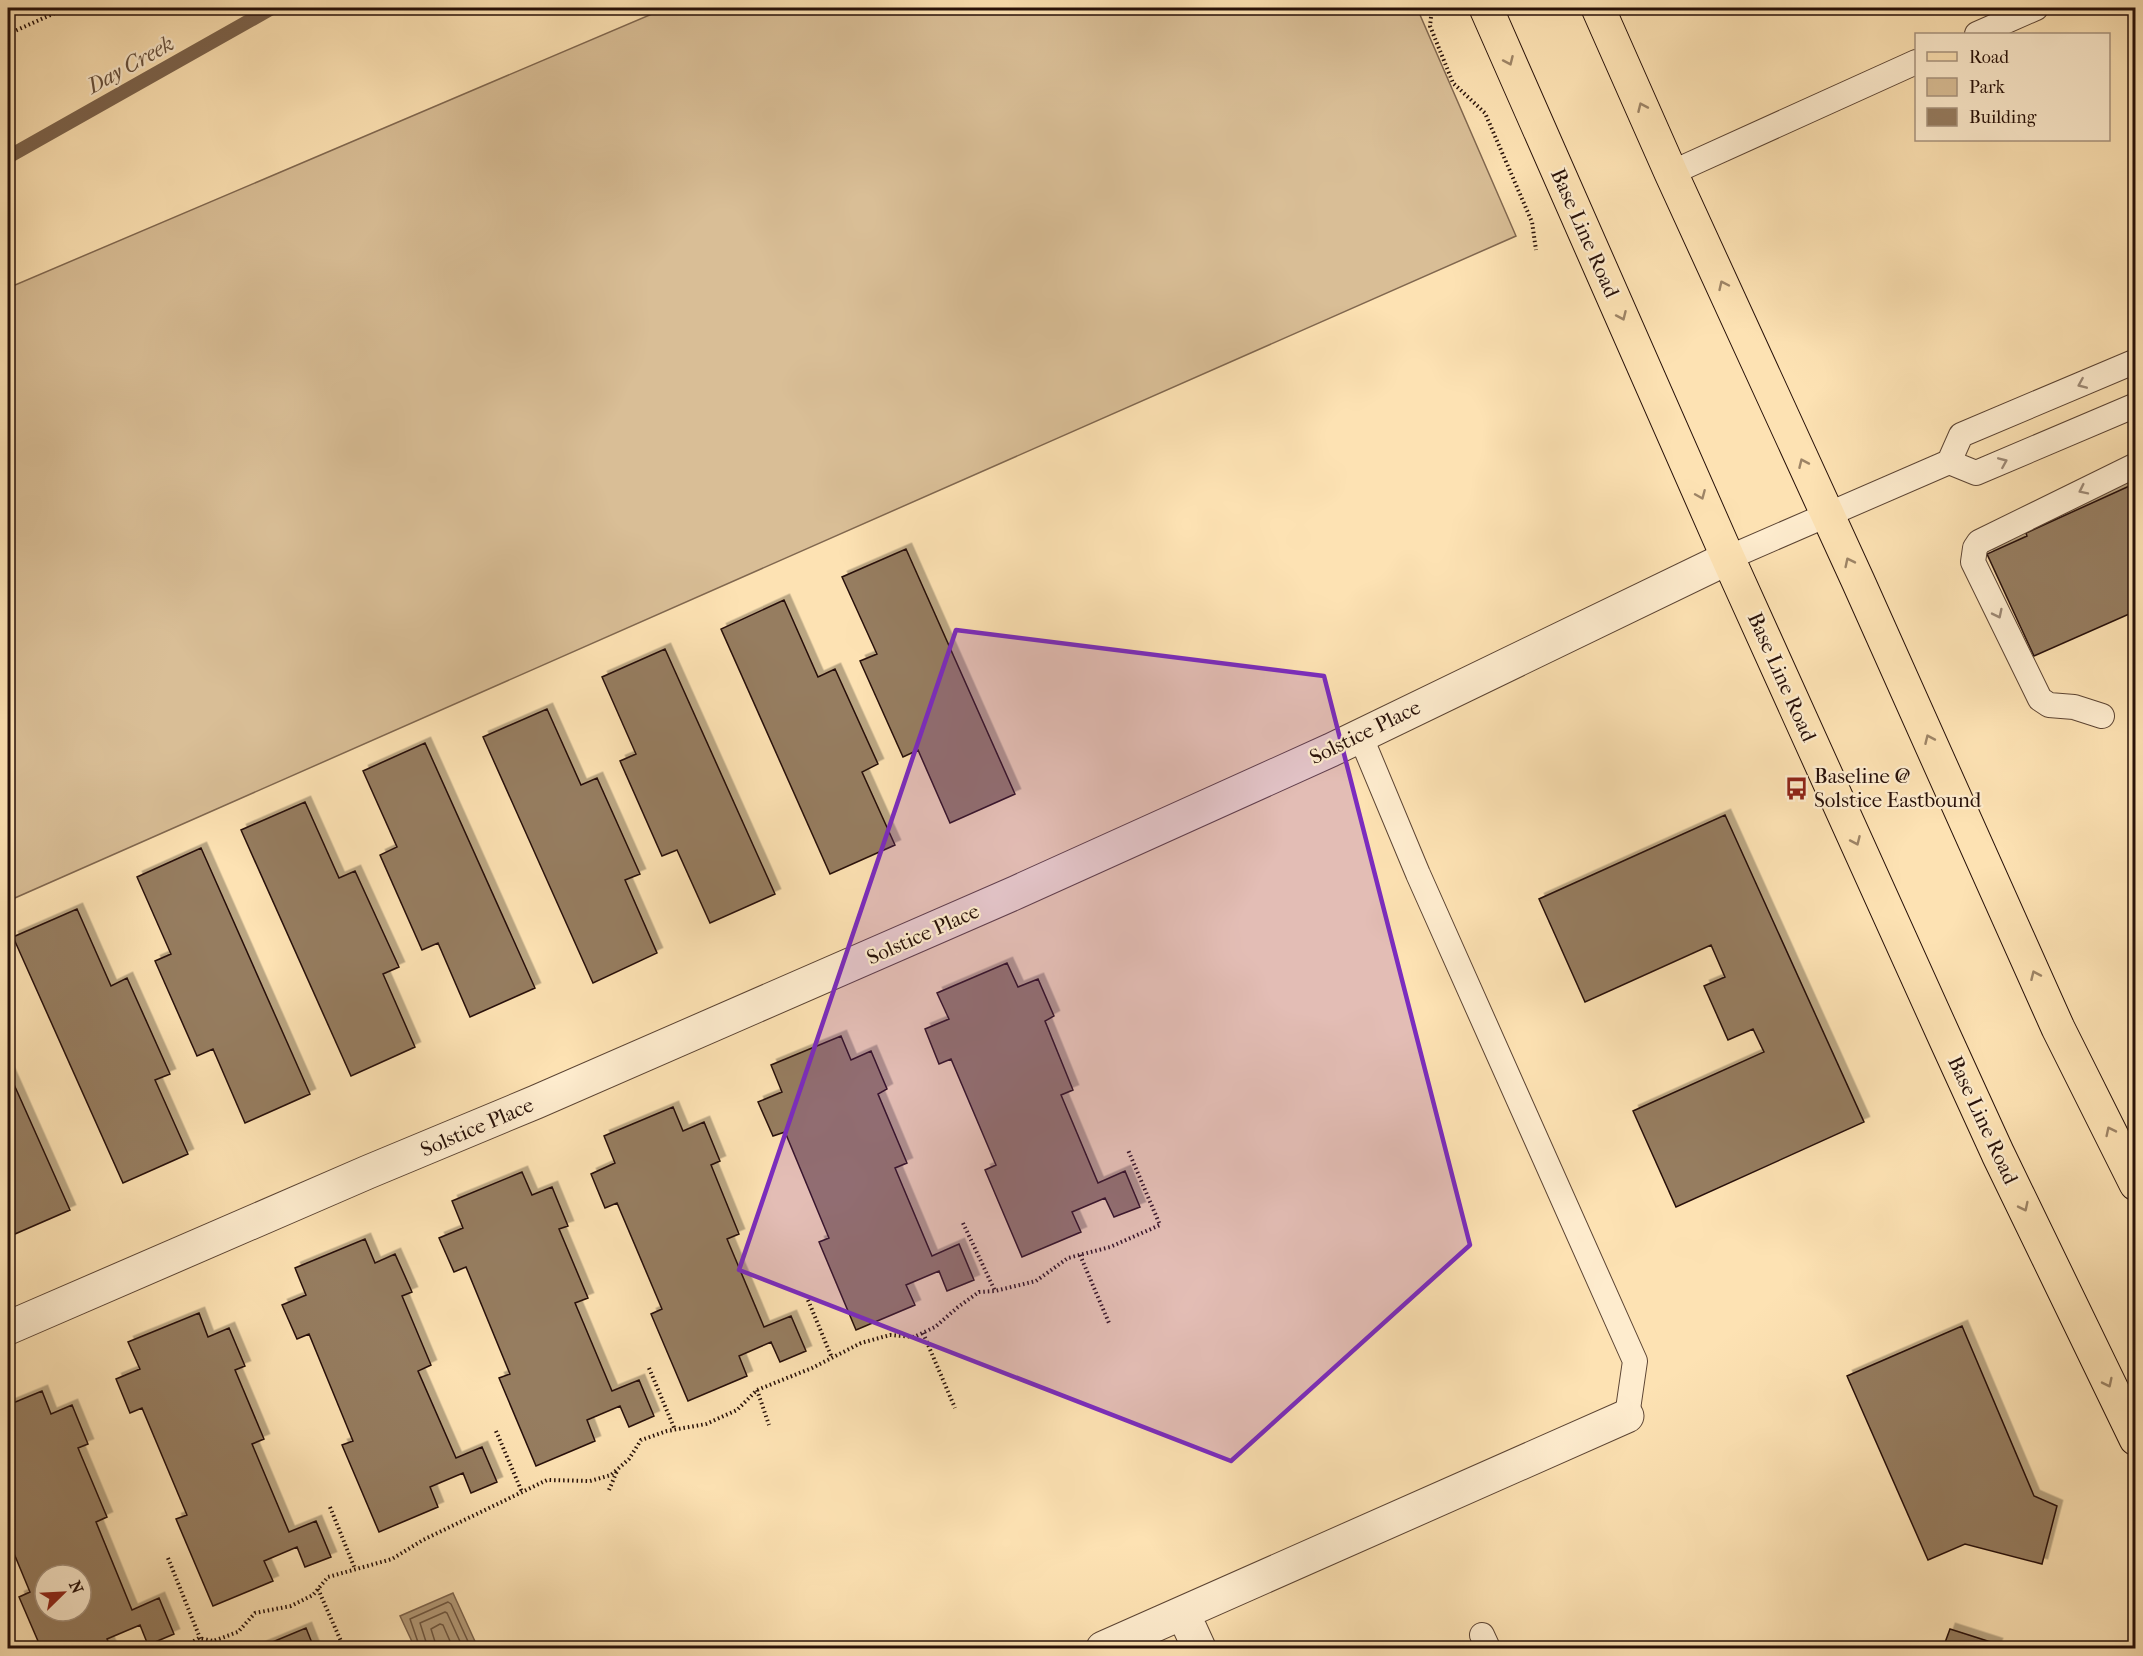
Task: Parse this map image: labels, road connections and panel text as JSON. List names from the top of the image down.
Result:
{
  "streets": {
    "main road": ["Base Line Road"],
    "street": ["Solstice Place"]
  },
  "crossings": [
    ["Base Line Road", "Solstice Place"]
  ],
  "water": ["Day Creek"],
  "places": {
    "bus stop": ["Baseline @ Solstice Eastbound"]
  },
  "legend": ["Road", "Park", "Building"],
  "north": "top right"
}
